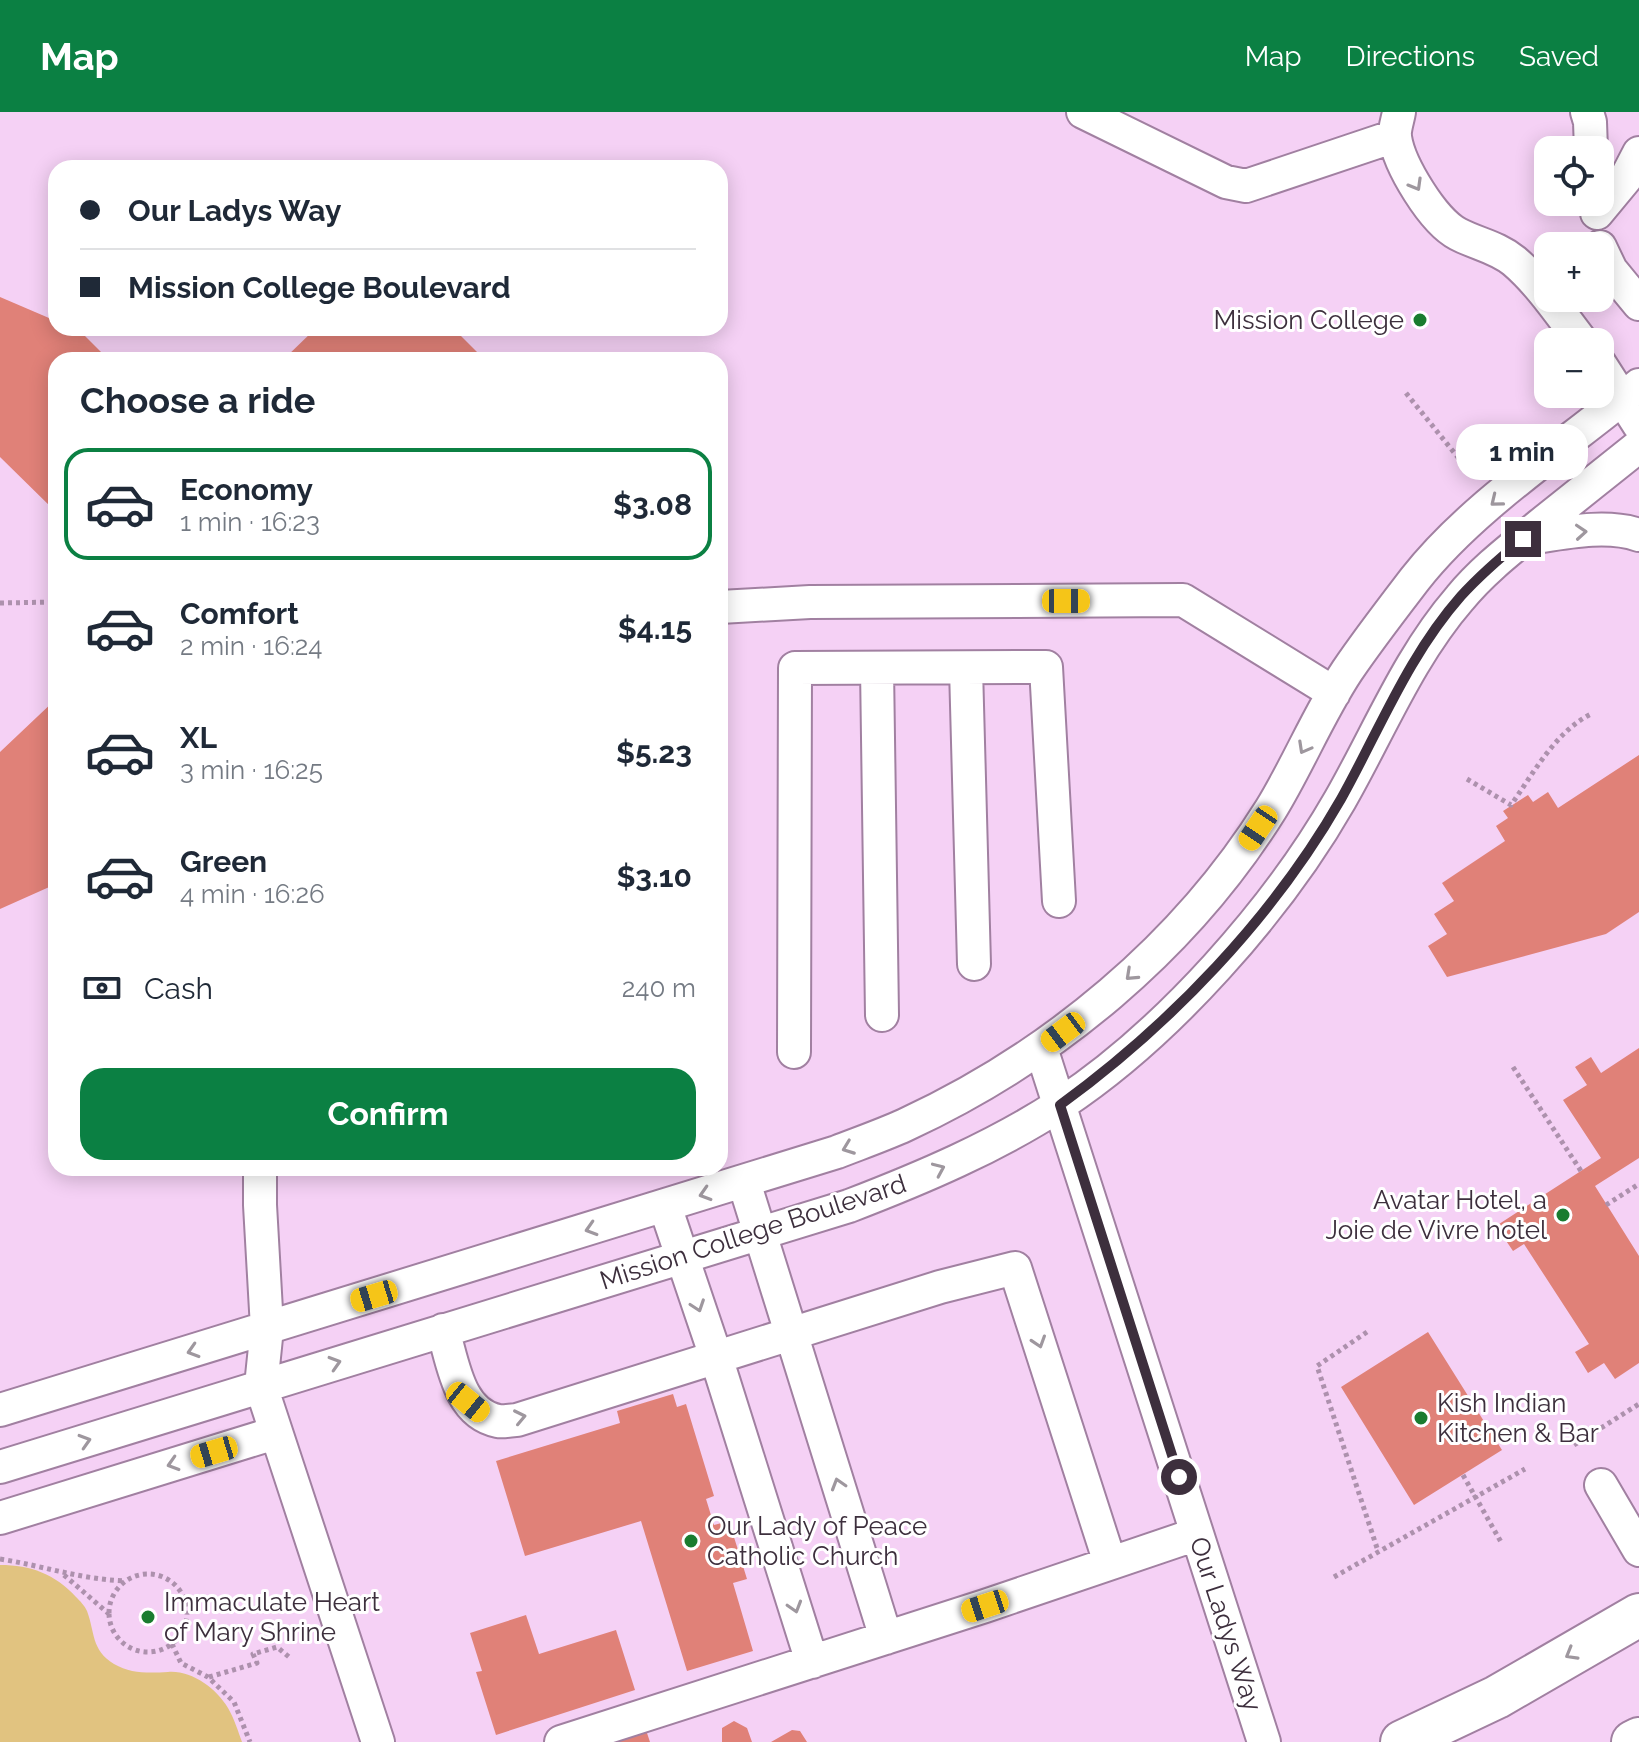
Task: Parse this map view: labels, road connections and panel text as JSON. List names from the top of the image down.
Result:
{
  "streets": {
    "street": ["Mission College Boulevard", "Our Ladys Way"]
  },
  "crossings": [
    ["Mission College Boulevard", "Our Ladys Way"]
  ],
  "places": [
    "Mission College",
    "Avatar Hotel, a Joie de Vivre hotel",
    "Kish Indian Kitchen & Bar",
    "Our Lady of Peace Catholic Church",
    "Immaculate Heart of Mary Shrine"
  ],
  "page": {
    "header": "Map",
    "nav": ["Map", "Directions", "Saved"],
    "map_buttons": ["+", "−"],
    "banner": ["Our Ladys Way", "Mission College Boulevard"],
    "heading": "Choose a ride",
    "bubble": "1 min",
    "list": [
      {
        "name": "Economy",
        "note": "1 min · 16:23",
        "value": "$3.08"
      },
      {
        "name": "Comfort",
        "note": "2 min · 16:24",
        "value": "$4.15"
      },
      {
        "name": "XL",
        "note": "3 min · 16:25",
        "value": "$5.23"
      },
      {
        "name": "Green",
        "note": "4 min · 16:26",
        "value": "$3.10"
      }
    ],
    "pay": ["Cash", "240 m"],
    "buttons": "Confirm"
  }
}
